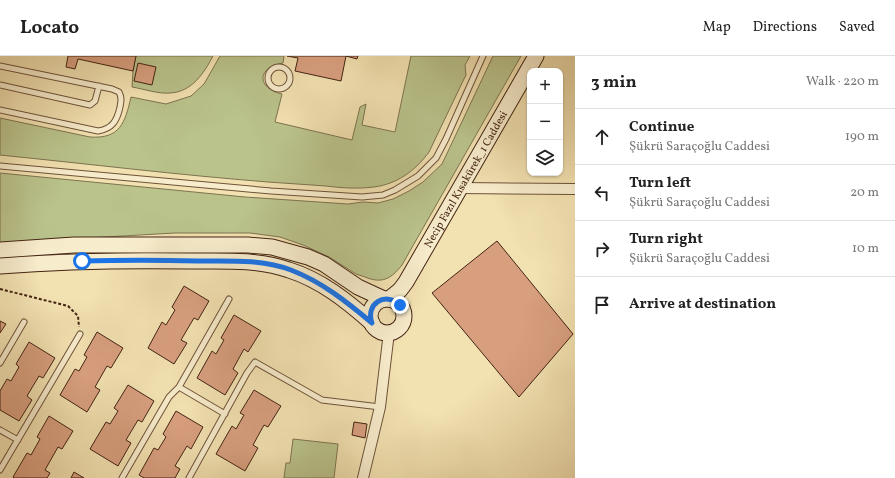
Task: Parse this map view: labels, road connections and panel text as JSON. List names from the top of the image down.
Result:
{
  "streets": {
    "street": ["Necip Fazıl Kısakürek_1 Caddesi"]
  },
  "page": {
    "header": "Locato",
    "nav": ["Map", "Directions", "Saved"],
    "heading": ["3 min", "Walk · 220 m"],
    "map_buttons": ["+", "−"],
    "list": [
      ["Continue", "Şükrü Saraçoğlu Caddesi", "190 m"],
      ["Turn left", "Şükrü Saraçoğlu Caddesi", "20 m"],
      ["Turn right", "Şükrü Saraçoğlu Caddesi", "10 m"],
      "Arrive at destination"
    ]
  }
}
